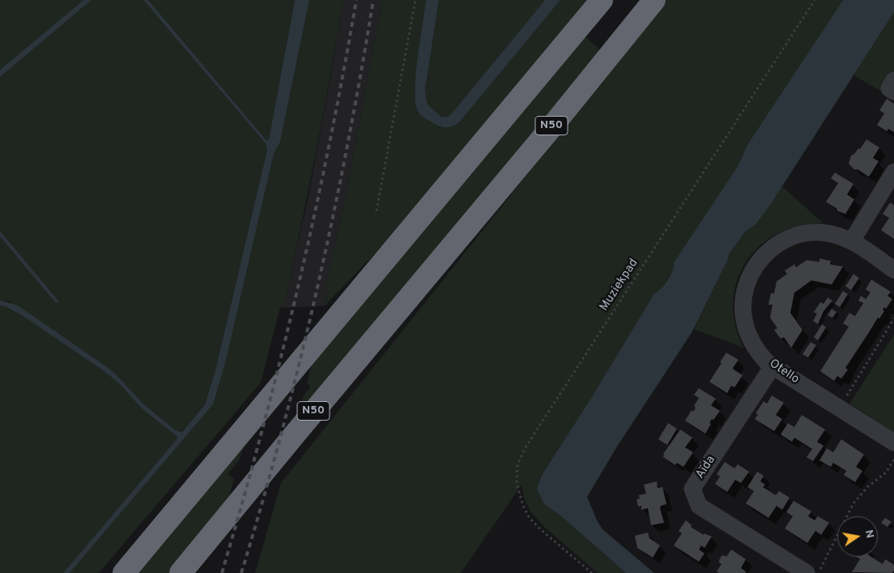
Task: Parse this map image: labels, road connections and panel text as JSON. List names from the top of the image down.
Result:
{
  "streets": {
    "highway": ["N50"],
    "street": ["Otello", "Aïda"],
    "path": ["Muziekpad"]
  },
  "crossings": [
    ["Otello", "Aïda"]
  ],
  "north": "right"
}
